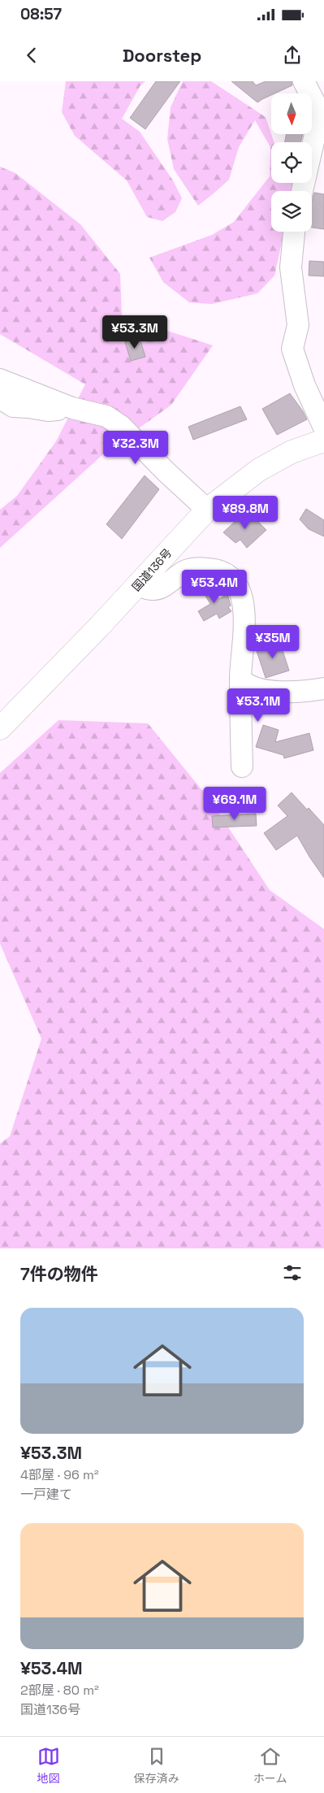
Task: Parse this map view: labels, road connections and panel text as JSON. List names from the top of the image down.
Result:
{
  "streets": {
    "highway": ["国道136号"]
  },
  "north": "bottom",
  "page": {
    "status": "08:57",
    "header": "Doorstep",
    "price": [
      "¥53.3M",
      "¥32.3M",
      "¥89.8M",
      "¥53.4M",
      "¥35M",
      "¥53.1M",
      "¥69.1M"
    ],
    "heading": "7件の物件",
    "list": [
      {
        "name": "¥53.3M",
        "note": "4部屋 · 96 m² · 一戸建て"
      },
      {
        "name": "¥53.4M",
        "note": "2部屋 · 80 m² · 国道136号"
      }
    ],
    "tabs": ["地図", "保存済み", "ホーム"]
  }
}
